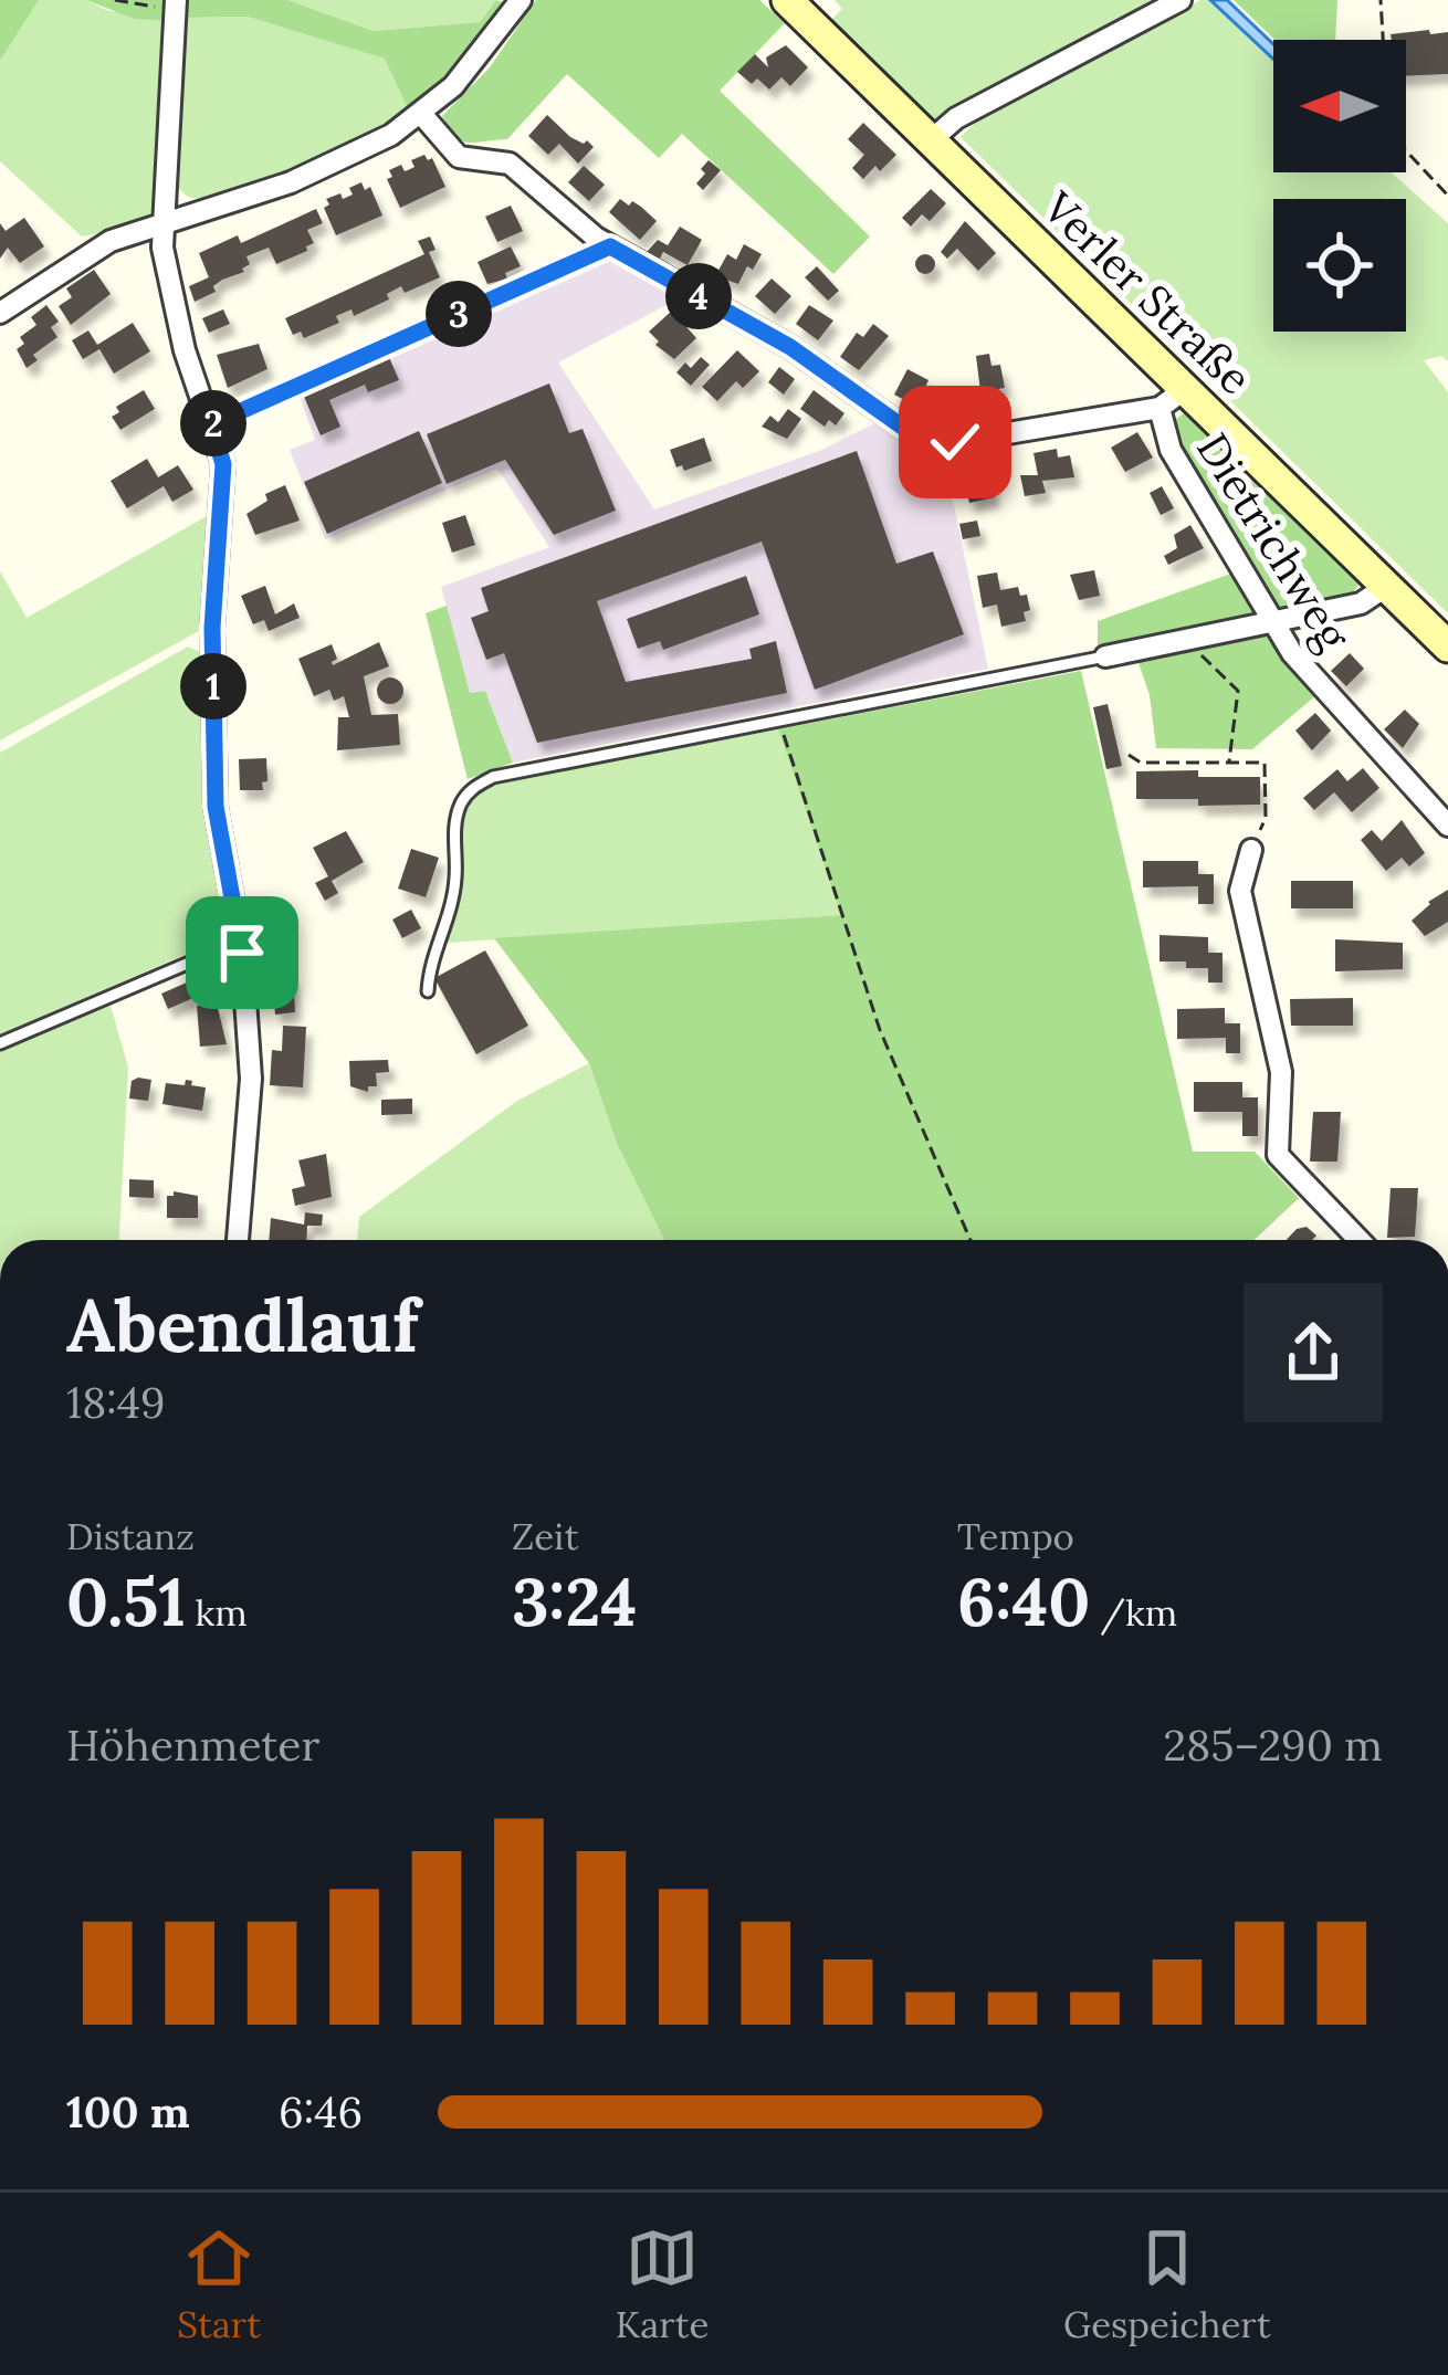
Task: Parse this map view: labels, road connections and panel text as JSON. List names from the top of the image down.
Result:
{
  "streets": {
    "main road": ["Verler Straße"],
    "street": ["Dietrichweg"]
  },
  "crossings": [
    ["Verler Straße", "Dietrichweg"]
  ],
  "north": "left",
  "page": {
    "pins": [
      "4",
      "3",
      "2",
      "1"
    ],
    "heading": ["Abendlauf", "18:49"],
    "stats": [
      ["Distanz", "0.51 km"],
      ["Zeit", "3:24"],
      ["Tempo", "6:40 /km"]
    ],
    "chart": ["Höhenmeter", "285–290 m"],
    "list": [
      {
        "name": "100 m",
        "note": "6:46"
      }
    ],
    "tabs": ["Start", "Karte", "Gespeichert"]
  }
}
